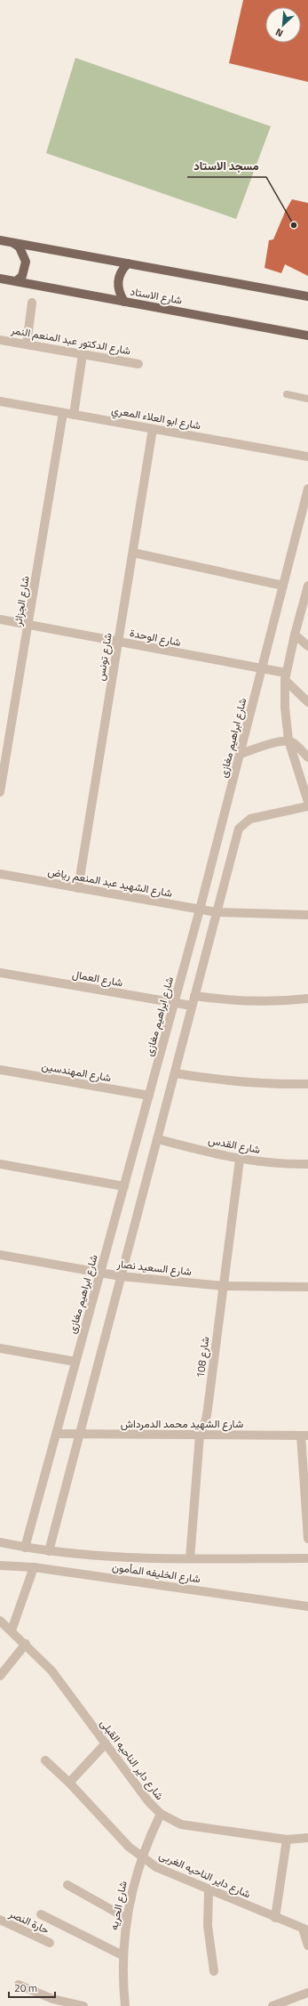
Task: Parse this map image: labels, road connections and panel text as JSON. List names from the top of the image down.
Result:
{
  "streets": {
    "main road": ["شارع الاستاد"],
    "street": [
      "شارع الدكتور عبد المنعم النمر",
      "شارع ابو العلاء المعري",
      "شارع الجزائر",
      "شارع الوحدة",
      "شارع تونس",
      "شارع ابراهيم مغازى",
      "شارع الشهيد عبد المنعم رياض",
      "شارع العمال",
      "شارع المهندسين",
      "شارع القدس",
      "شارع السعيد نصار",
      "شارع 108",
      "شارع الشهيد محمد الدمرداش",
      "شارع الخليفه المأمون",
      "شارع داير الناحيه القبلى",
      "شارع داير الناحيه الغربى",
      "شارع الحريه",
      "حارة النصر"
    ]
  },
  "crossings": [
    ["شارع ابو العلاء المعري", "شارع الجزائر"],
    ["شارع ابو العلاء المعري", "شارع تونس"],
    ["شارع الجزائر", "شارع الوحدة"],
    ["شارع الوحدة", "شارع تونس"],
    ["شارع الوحدة", "شارع ابراهيم مغازى"],
    ["شارع تونس", "شارع الشهيد عبد المنعم رياض"],
    ["شارع ابراهيم مغازى", "شارع الشهيد عبد المنعم رياض"],
    ["شارع ابراهيم مغازى", "شارع العمال"],
    ["شارع ابراهيم مغازى", "شارع المهندسين"],
    ["شارع ابراهيم مغازى", "شارع السعيد نصار"],
    ["شارع ابراهيم مغازى", "شارع الشهيد محمد الدمرداش"],
    ["شارع ابراهيم مغازى", "شارع الخليفه المأمون"],
    ["شارع القدس", "شارع 108"],
    ["شارع السعيد نصار", "شارع 108"],
    ["شارع 108", "شارع الشهيد محمد الدمرداش"],
    ["شارع 108", "شارع الخليفه المأمون"],
    ["شارع داير الناحيه القبلى", "شارع الحريه"],
    ["شارع داير الناحيه الغربى", "شارع الحريه"]
  ],
  "places": ["مسجد الاستاد"],
  "scale_bar": "20 m",
  "north": "bottom left"
}
